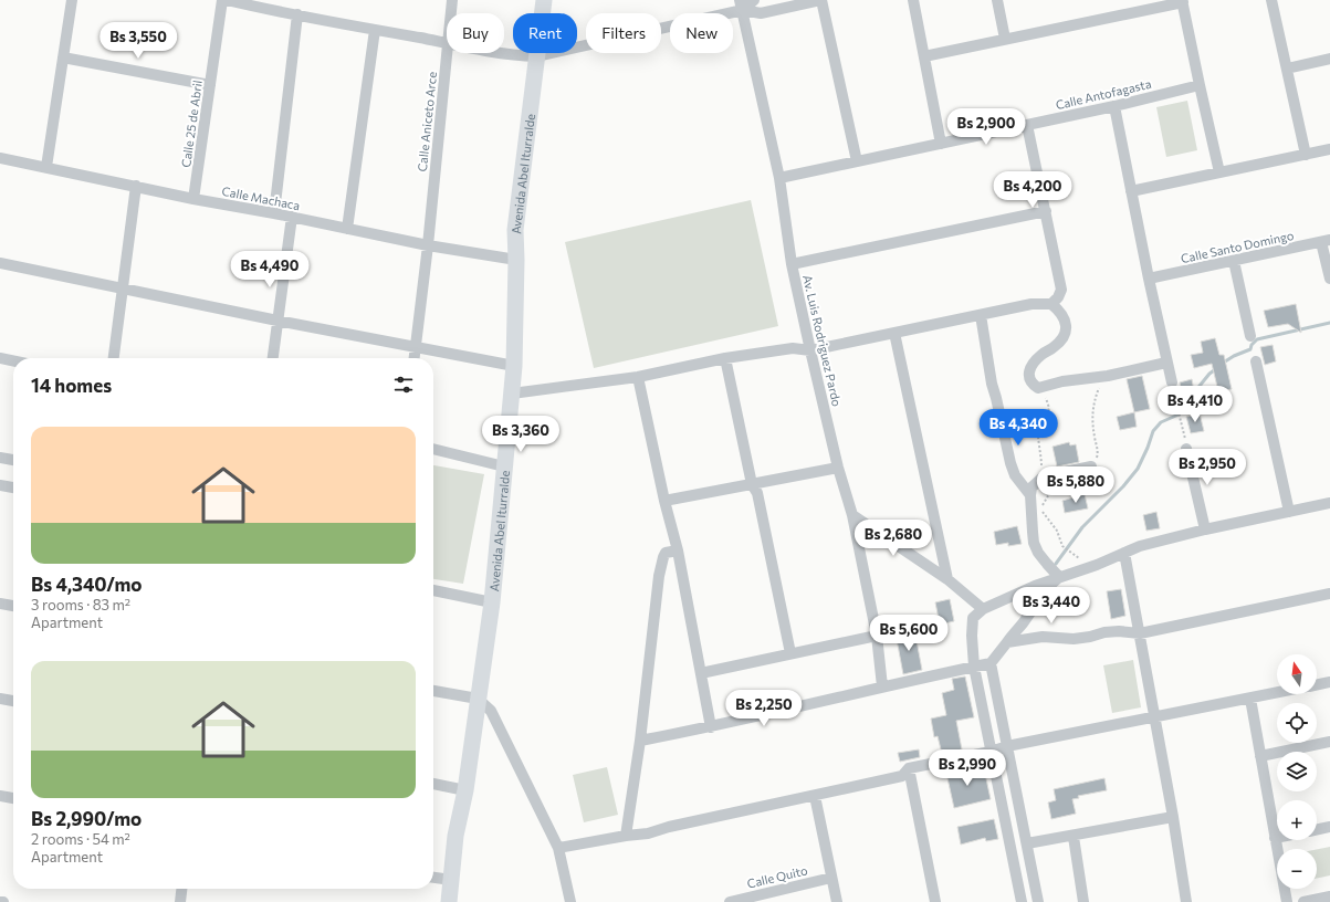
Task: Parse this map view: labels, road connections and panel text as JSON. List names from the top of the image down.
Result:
{
  "streets": {
    "street": [
      "Calle Antofagasta",
      "Calle Aniceto Arce",
      "Calle 25 de Abril",
      "Avenida Abel Iturralde",
      "Calle Machaca",
      "Calle Santo Domingo",
      "Av. Luis Rodriguez Pardo",
      "Calle Quito"
    ]
  },
  "crossings": [
    ["Calle Antofagasta", "Av. Luis Rodriguez Pardo"],
    ["Calle Aniceto Arce", "Calle Machaca"],
    ["Calle 25 de Abril", "Calle Machaca"],
    ["Avenida Abel Iturralde", "Calle Machaca"]
  ],
  "north": "top",
  "page": {
    "chip": [
      "Buy",
      "Rent",
      "Filters",
      "New"
    ],
    "price": [
      "Bs 3,550",
      "Bs 2,900",
      "Bs 4,200",
      "Bs 4,490",
      "Bs 4,410",
      "Bs 4,340",
      "Bs 3,360",
      "Bs 2,950",
      "Bs 5,880",
      "Bs 2,680",
      "Bs 3,440",
      "Bs 5,600",
      "Bs 2,250",
      "Bs 2,990"
    ],
    "heading": "14 homes",
    "list": [
      {
        "name": "Bs 4,340/mo",
        "note": "3 rooms · 83 m² · Apartment"
      },
      {
        "name": "Bs 2,990/mo",
        "note": "2 rooms · 54 m² · Apartment"
      }
    ],
    "map_buttons": ["+", "−"]
  }
}
